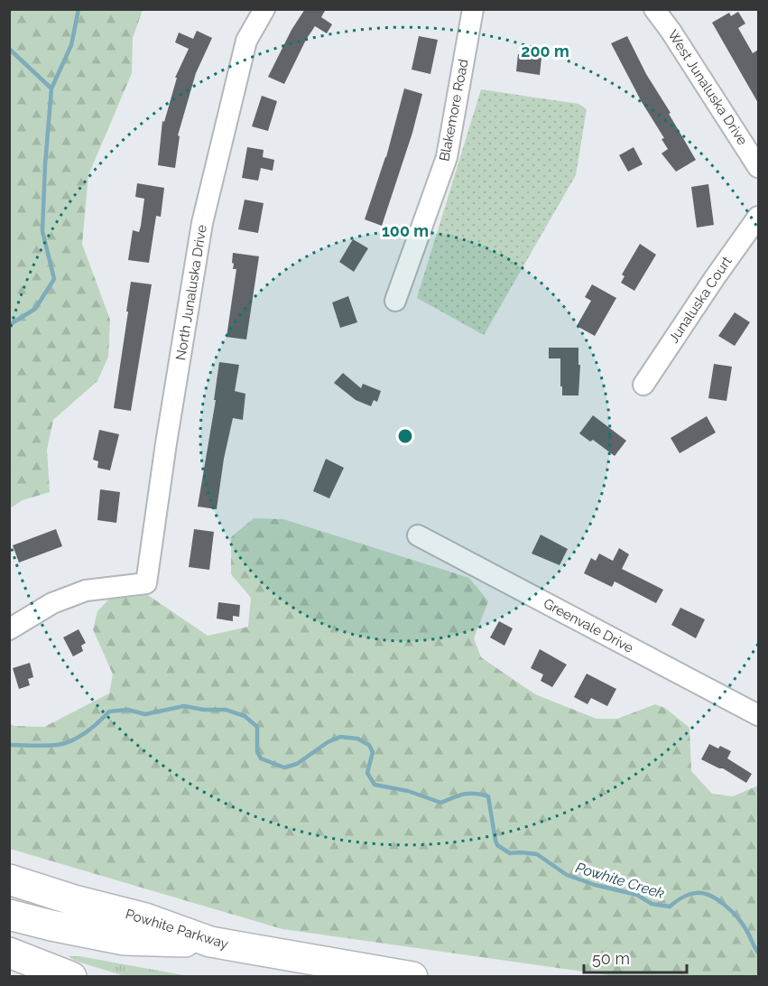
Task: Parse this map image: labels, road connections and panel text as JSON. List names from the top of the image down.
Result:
{
  "streets": {
    "highway": ["Powhite Parkway"],
    "street": [
      "West Junaluska Drive",
      "Blakemore Road",
      "North Junaluska Drive",
      "Junaluska Court",
      "Greenvale Drive"
    ]
  },
  "water": ["Powhite Creek"],
  "scale_bar": "50 m",
  "rings": ["200 m", "100 m"]
}
